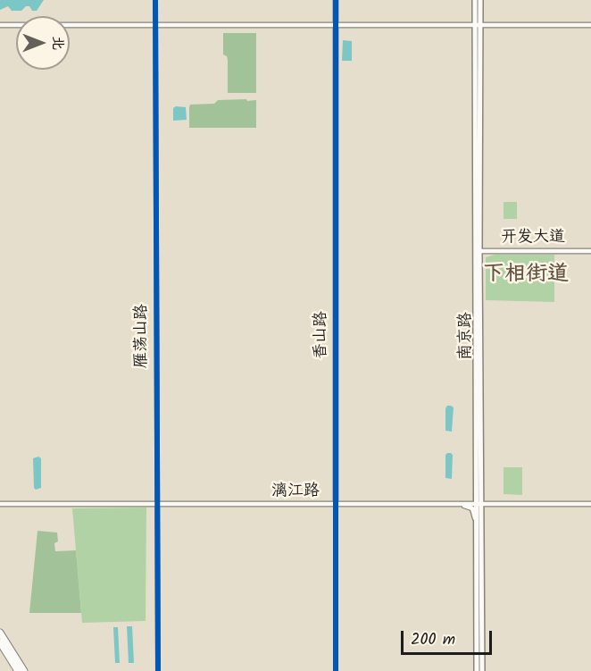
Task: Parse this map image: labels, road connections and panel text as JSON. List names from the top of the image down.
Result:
{
  "streets": {
    "main road": ["南京路"],
    "street": [
      "开发大道",
      "香山路",
      "雁荡山路",
      "漓江路"
    ]
  },
  "crossings": [
    ["开发大道", "南京路"],
    ["香山路", "漓江路"],
    ["雁荡山路", "漓江路"],
    ["南京路", "漓江路"]
  ],
  "districts": ["下相街道"],
  "scale_bar": "200 m",
  "north": "right"
}
